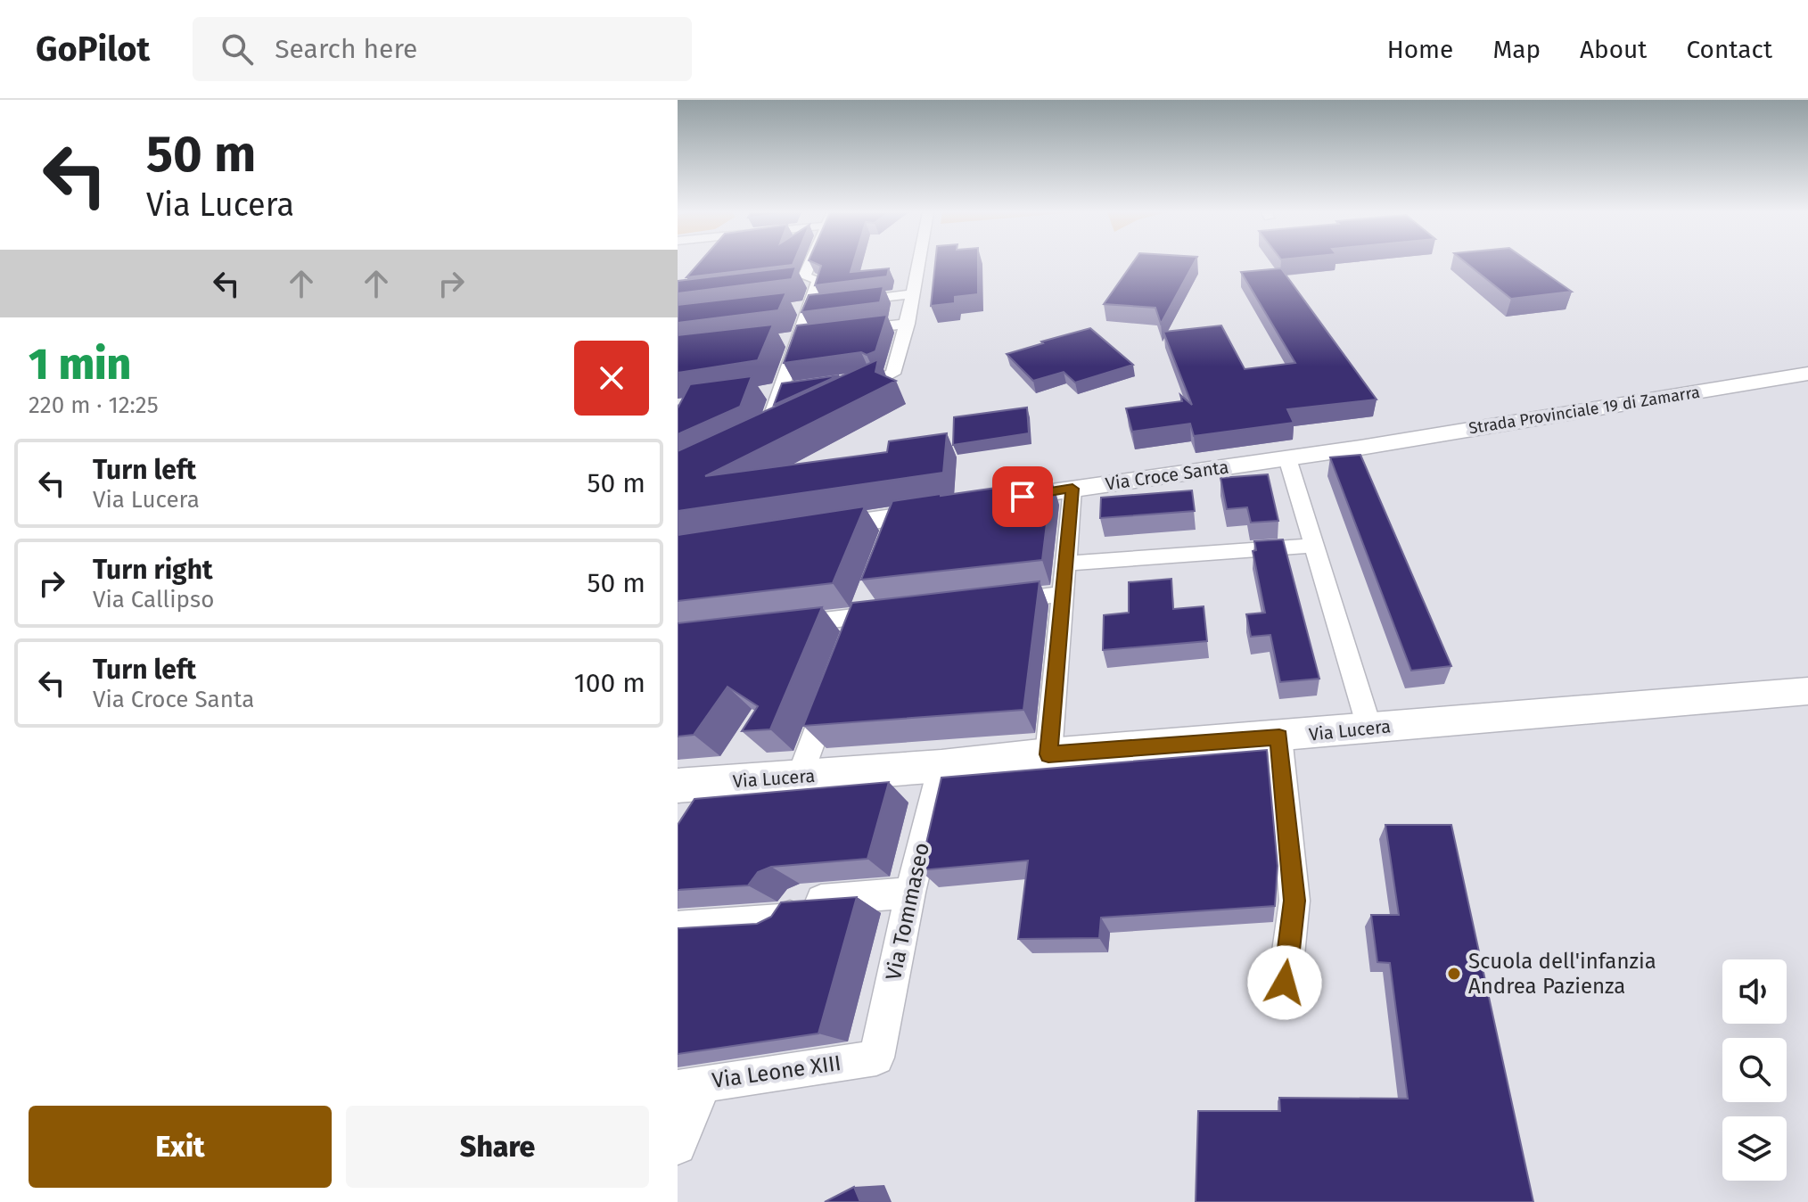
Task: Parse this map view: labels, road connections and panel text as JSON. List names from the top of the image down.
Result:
{
  "streets": {
    "street": [
      "Strada Provinciale 19 di Zamarra",
      "Via Croce Santa",
      "Via Lucera",
      "Via Tommaseo",
      "Via Leone XIII"
    ]
  },
  "crossings": [
    ["Strada Provinciale 19 di Zamarra", "Via Croce Santa"],
    ["Via Lucera", "Via Tommaseo"],
    ["Via Tommaseo", "Via Leone XIII"]
  ],
  "places": ["Scuola dell'infanzia Andrea Pazienza"],
  "page": {
    "header": "GoPilot",
    "search": "Search here",
    "nav": [
      "Home",
      "Map",
      "About",
      "Contact"
    ],
    "turn": ["50 m", "Via Lucera"],
    "heading": ["1 min", "220 m · 12:25"],
    "list": [
      {
        "name": "Turn left",
        "note": "Via Lucera",
        "value": "50 m"
      },
      {
        "name": "Turn right",
        "note": "Via Callipso",
        "value": "50 m"
      },
      {
        "name": "Turn left",
        "note": "Via Croce Santa",
        "value": "100 m"
      }
    ],
    "buttons": ["Exit", "Share"]
  }
}
